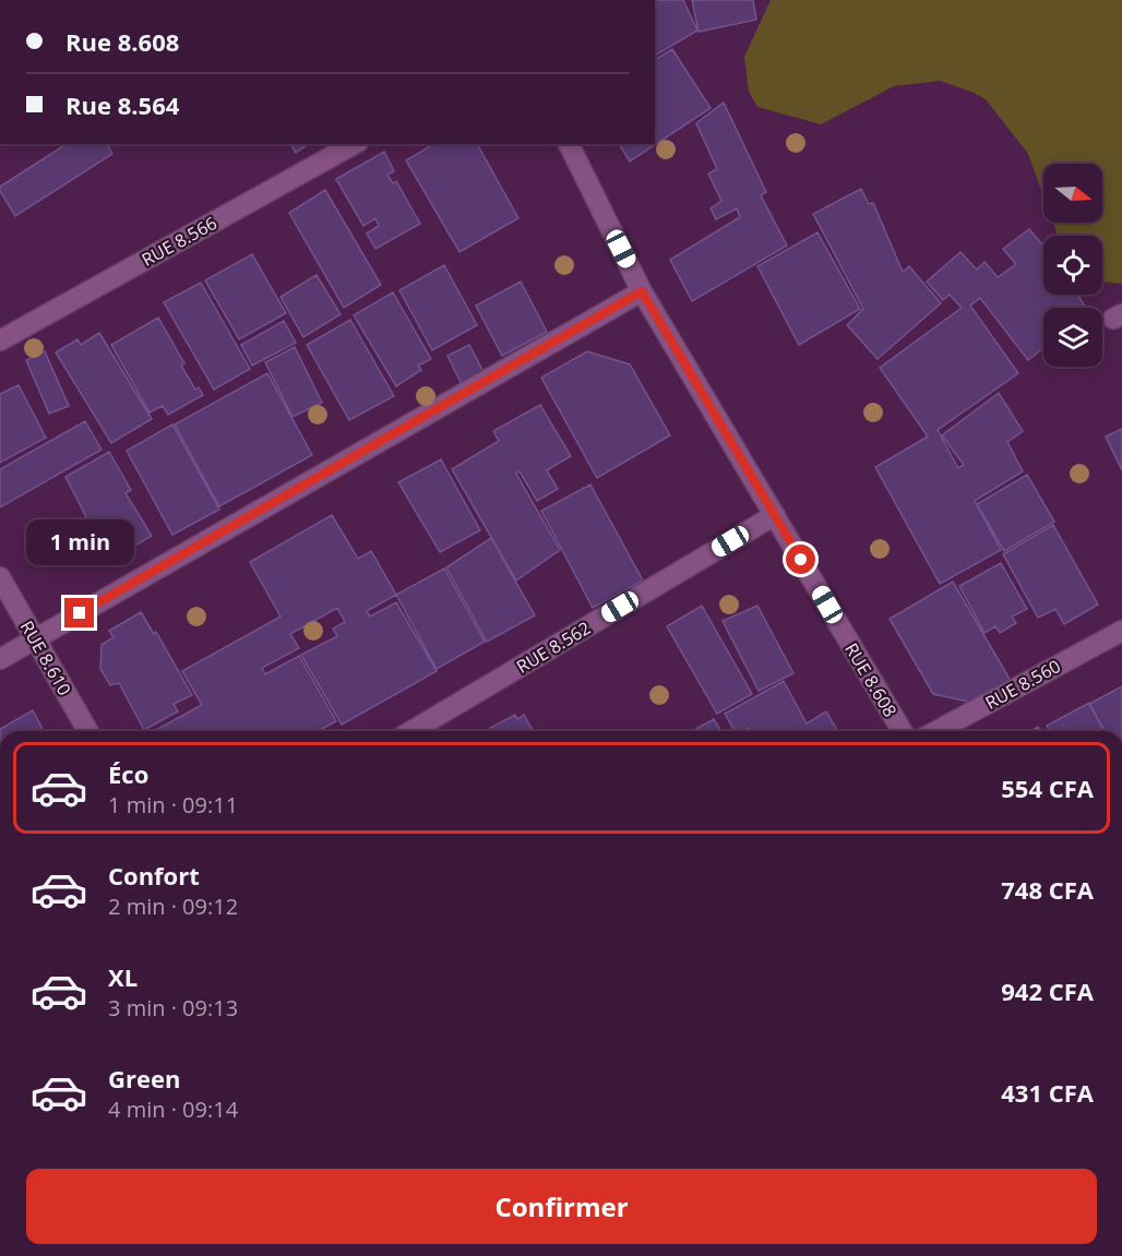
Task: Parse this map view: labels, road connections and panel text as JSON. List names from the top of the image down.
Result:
{
  "streets": {
    "street": [
      "RUE 8.566",
      "RUE 8.562",
      "RUE 8.610",
      "RUE 8.608",
      "RUE 8.560"
    ]
  },
  "crossings": [
    ["RUE 8.562", "RUE 8.608"]
  ],
  "north": "right",
  "page": {
    "banner": ["Rue 8.608", "Rue 8.564"],
    "bubble": "1 min",
    "list": [
      {
        "name": "Éco",
        "note": "1 min · 09:11",
        "value": "554 CFA"
      },
      {
        "name": "Confort",
        "note": "2 min · 09:12",
        "value": "748 CFA"
      },
      {
        "name": "XL",
        "note": "3 min · 09:13",
        "value": "942 CFA"
      },
      {
        "name": "Green",
        "note": "4 min · 09:14",
        "value": "431 CFA"
      }
    ],
    "buttons": "Confirmer"
  }
}
